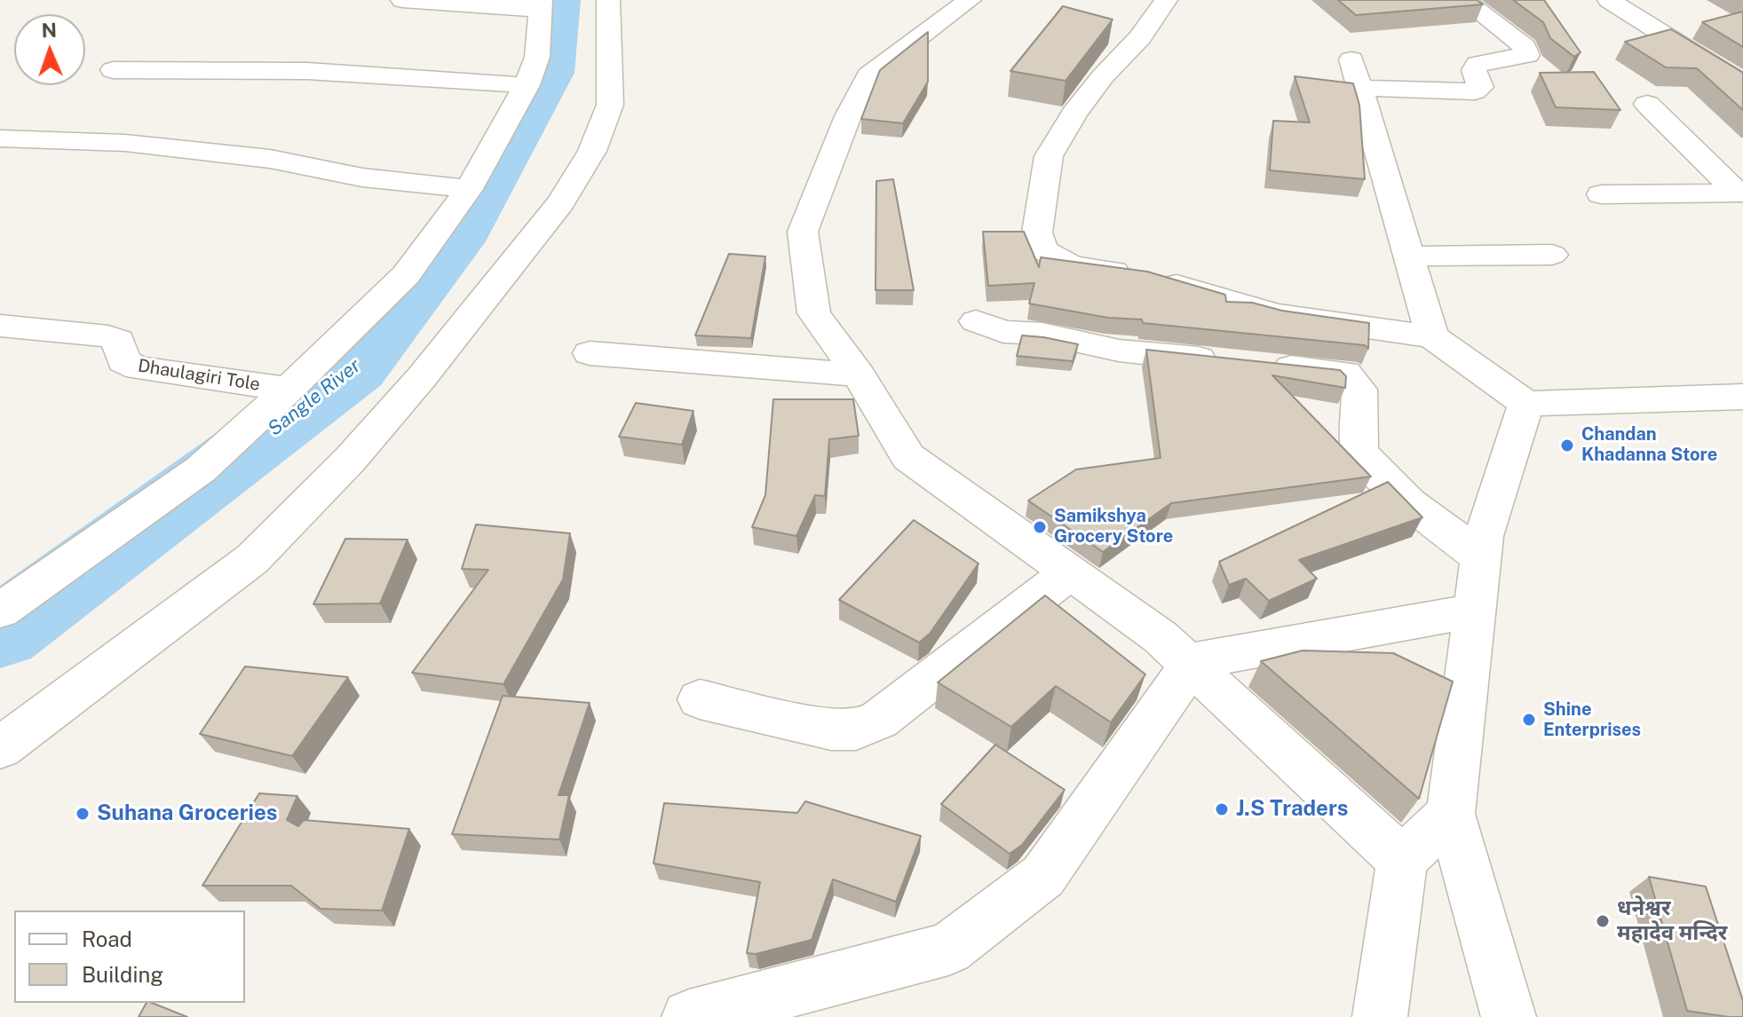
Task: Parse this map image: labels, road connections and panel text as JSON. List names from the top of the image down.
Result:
{
  "streets": {
    "street": ["Dhaulagiri Tole"]
  },
  "water": ["Sangle River"],
  "places": [
    "Chandan Khadanna Store",
    "Samikshya Grocery Store",
    "Shine Enterprises",
    "J.S Traders",
    "Suhana Groceries",
    "धनेश्वर महादेव मन्दिर"
  ],
  "legend": ["Road", "Building"],
  "north": "top"
}
